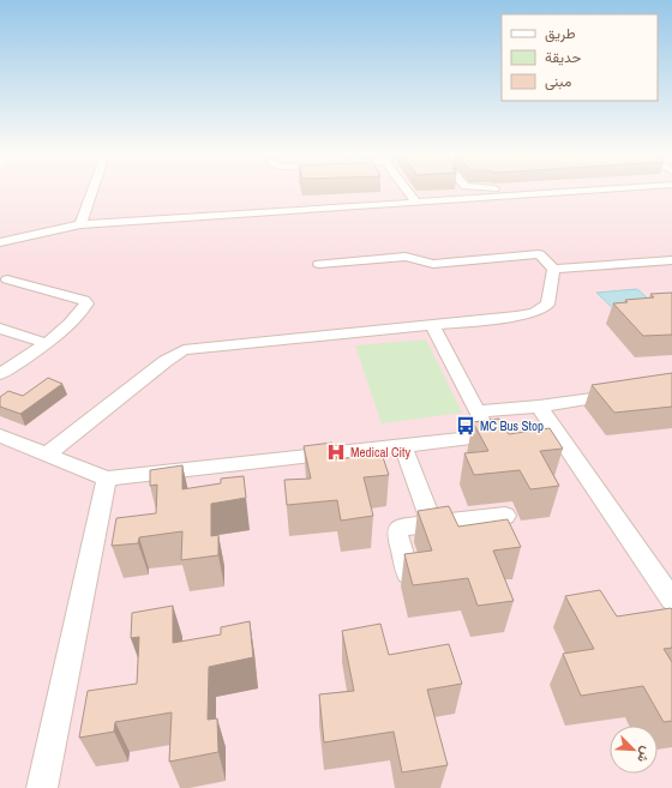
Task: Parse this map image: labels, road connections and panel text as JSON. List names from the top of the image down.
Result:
{
  "places": {
    "bus stop": ["MC Bus Stop"],
    "hospital": ["Medical City"]
  },
  "legend": ["طريق", "حديقة", "مبنى"],
  "north": "bottom right"
}
